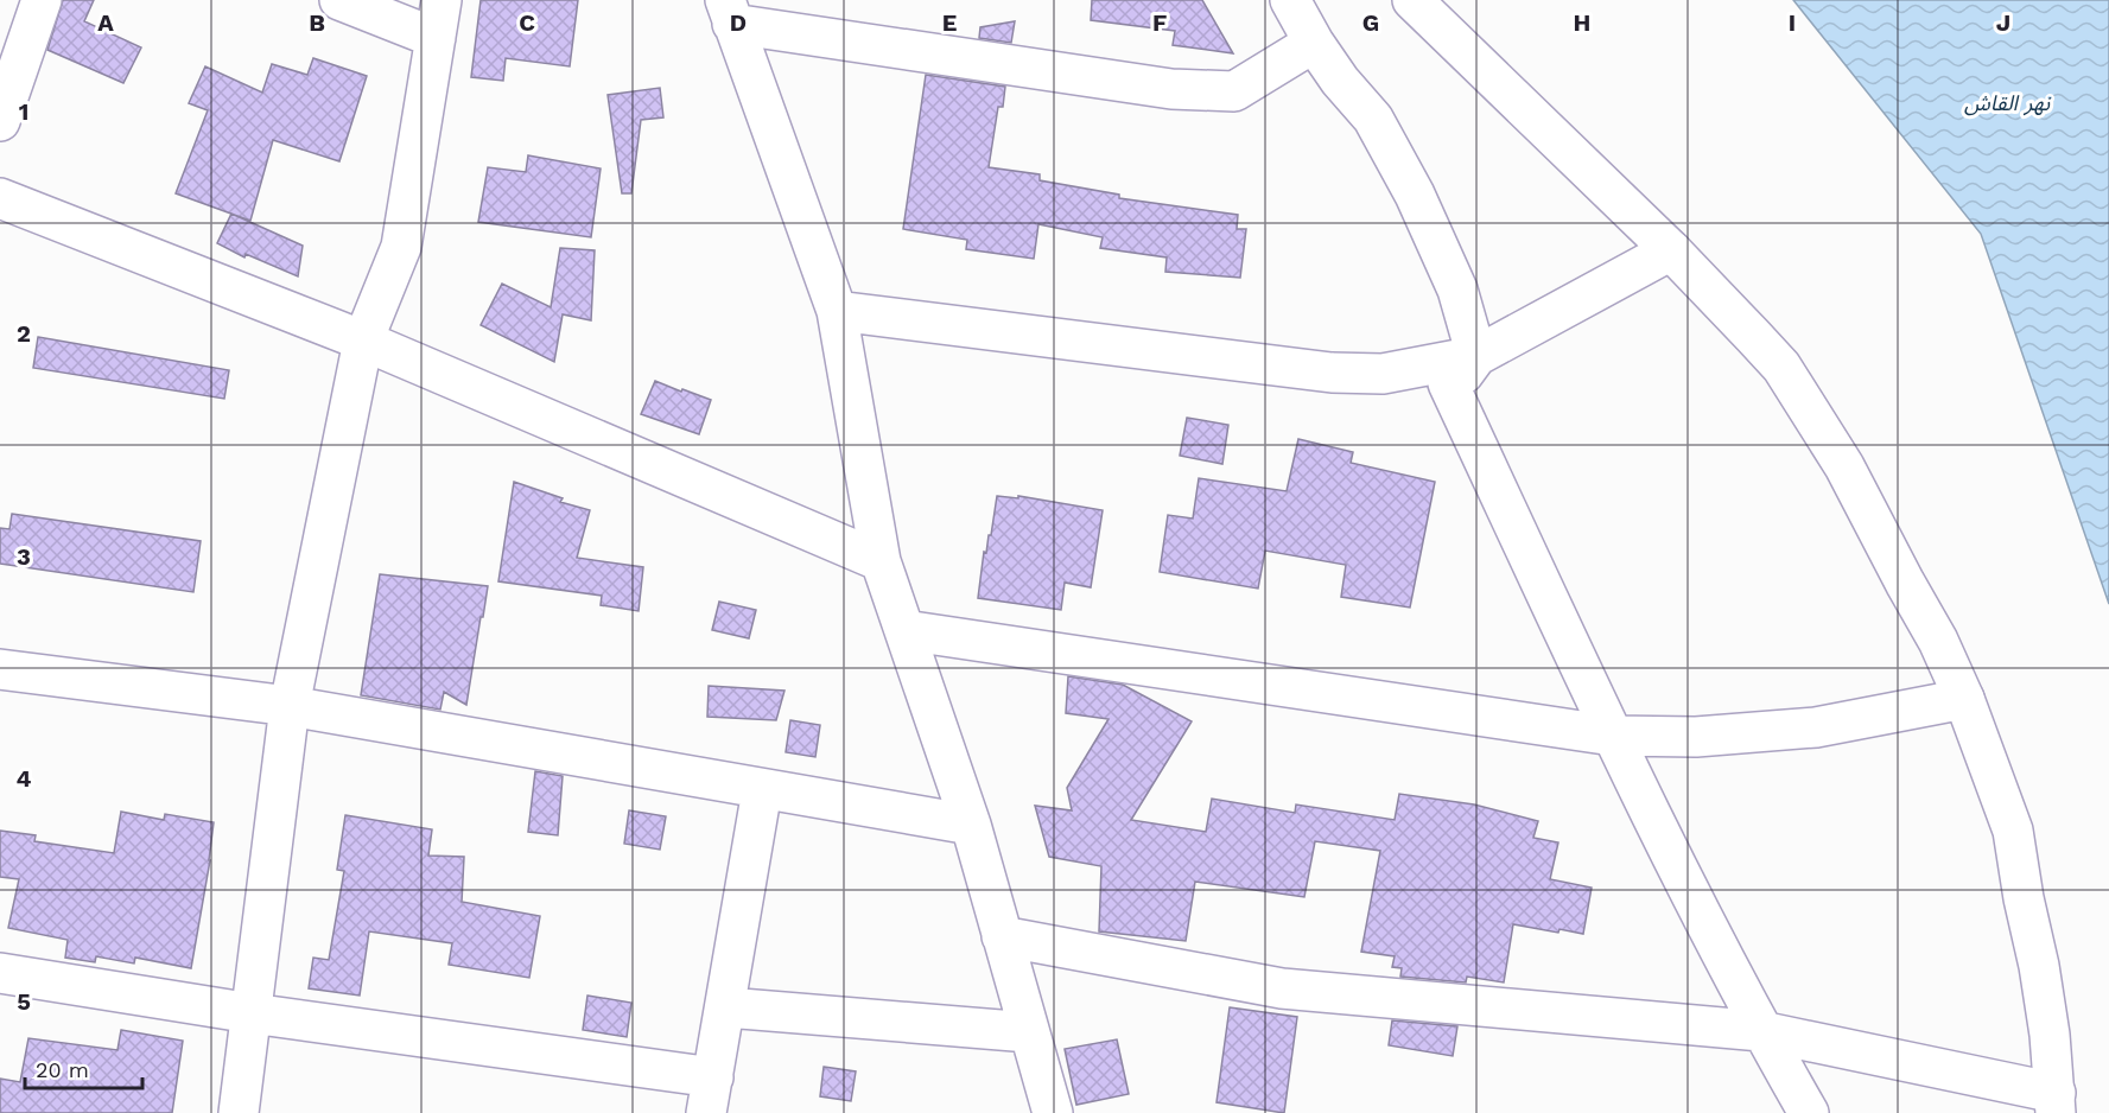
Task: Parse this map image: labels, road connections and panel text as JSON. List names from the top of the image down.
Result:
{
  "water": ["نهر القاش"],
  "scale_bar": "20 m",
  "grid": {
    "columns": [
      "A",
      "B",
      "C",
      "D",
      "E",
      "F",
      "G",
      "H",
      "I",
      "J"
    ],
    "rows": [
      "1",
      "2",
      "3",
      "4",
      "5"
    ]
  }
}
